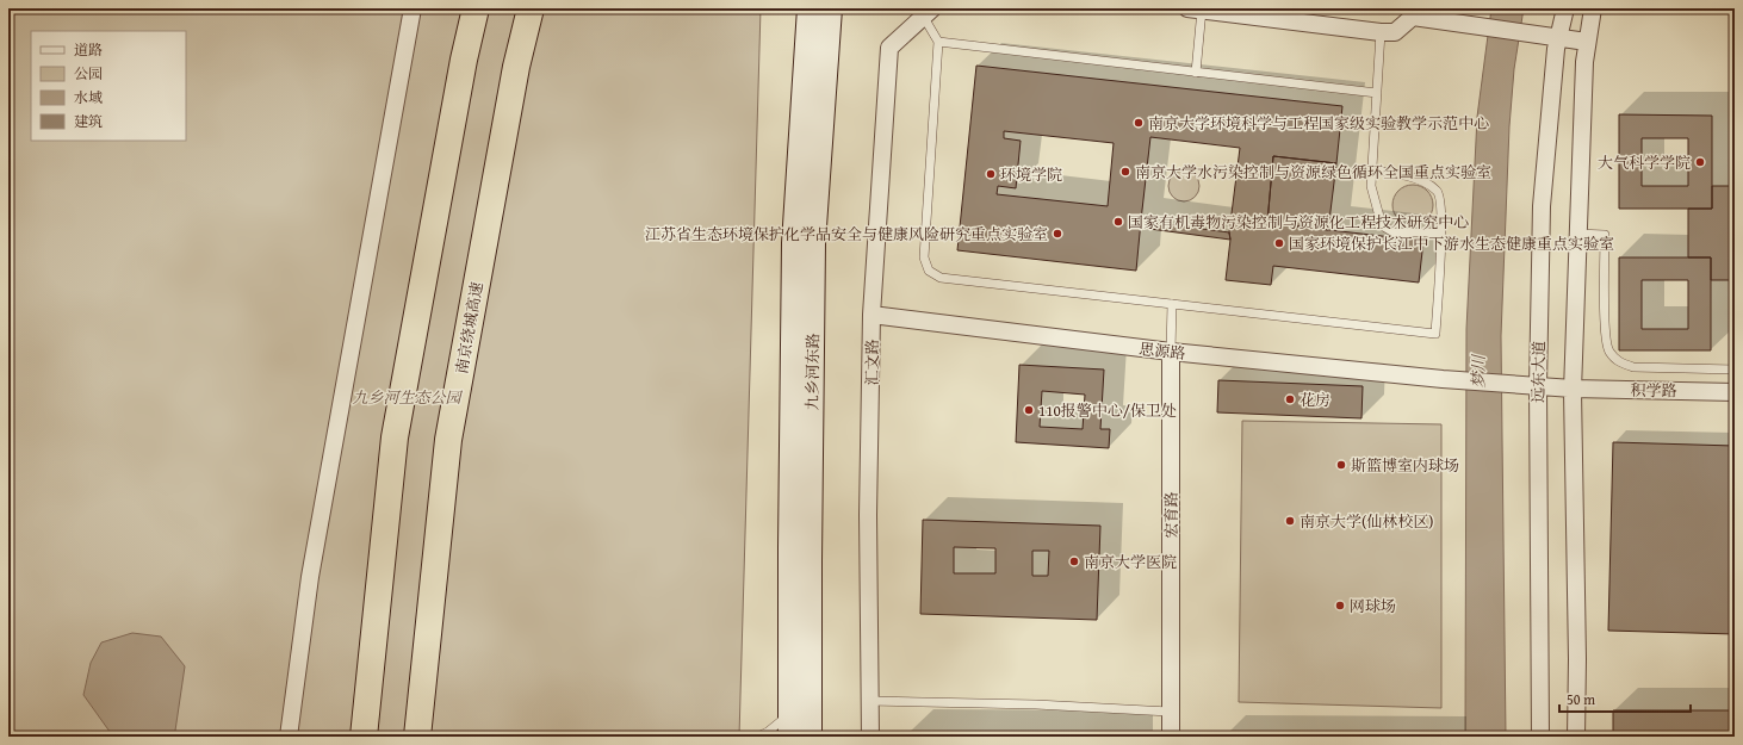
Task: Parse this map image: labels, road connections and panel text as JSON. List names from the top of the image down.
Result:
{
  "streets": {
    "highway": ["南京绕城高速"],
    "main road": ["九乡河东路"],
    "street": [
      "思源路",
      "汇文路",
      "远东大道",
      "积学路",
      "宏育路"
    ]
  },
  "crossings": [
    ["思源路", "汇文路"],
    ["思源路", "积学路"],
    ["思源路", "宏育路"],
    ["远东大道", "积学路"]
  ],
  "water": ["梦川"],
  "parks": ["九乡河生态公园"],
  "places": [
    "南京大学环境科学与工程国家级实验教学示范中心",
    "大气科学学院",
    "南京大学水污染控制与资源绿色循环全国重点实验室",
    "环境学院",
    "国家有机毒物污染控制与资源化工程技术研究中心",
    "江苏省生态环境保护化学品安全与健康风险研究重点实验室",
    "国家环境保护长江中下游水生态健康重点实验室",
    "花房",
    "110报警中心/保卫处",
    "斯篮博室内球场",
    "南京大学(仙林校区)",
    "南京大学医院",
    "网球场"
  ],
  "legend": [
    "道路",
    "公园",
    "水域",
    "建筑"
  ],
  "scale_bar": "50 m"
}
